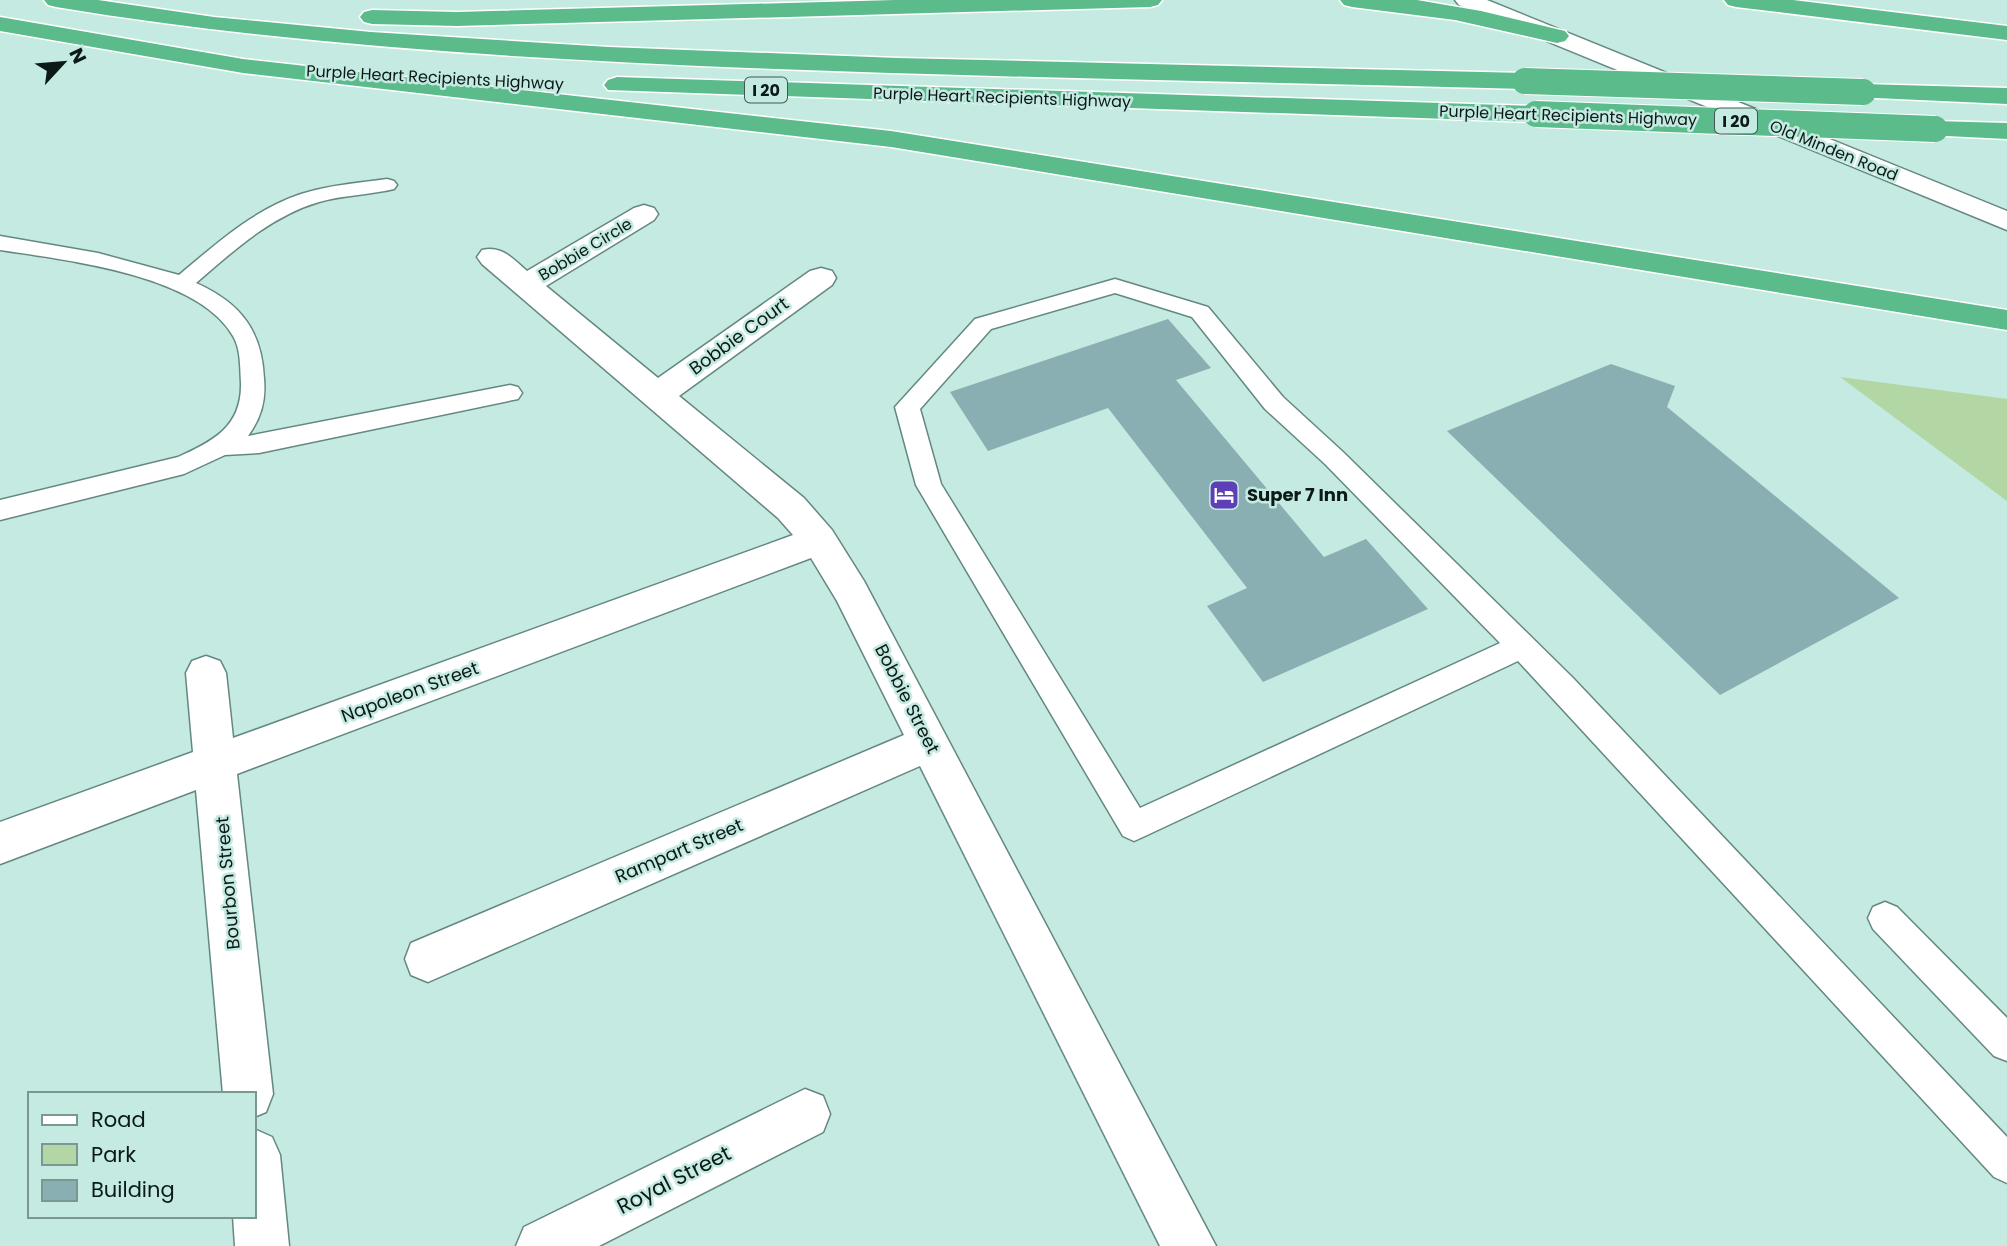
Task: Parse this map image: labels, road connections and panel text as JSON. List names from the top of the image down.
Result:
{
  "streets": {
    "highway": ["Purple Heart Recipients Highway", "I 20"],
    "street": [
      "Old Minden Road",
      "Bobbie Circle",
      "Bobbie Court",
      "Napoleon Street",
      "Bobbie Street",
      "Rampart Street",
      "Bourbon Street",
      "Royal Street"
    ]
  },
  "crossings": [
    ["Bobbie Circle", "Bobbie Street"],
    ["Bobbie Court", "Bobbie Street"],
    ["Napoleon Street", "Bobbie Street"],
    ["Napoleon Street", "Bourbon Street"],
    ["Bobbie Street", "Rampart Street"]
  ],
  "places": {
    "hotel": ["Super 7 Inn"]
  },
  "legend": ["Road", "Park", "Building"],
  "north": "top right"
}
